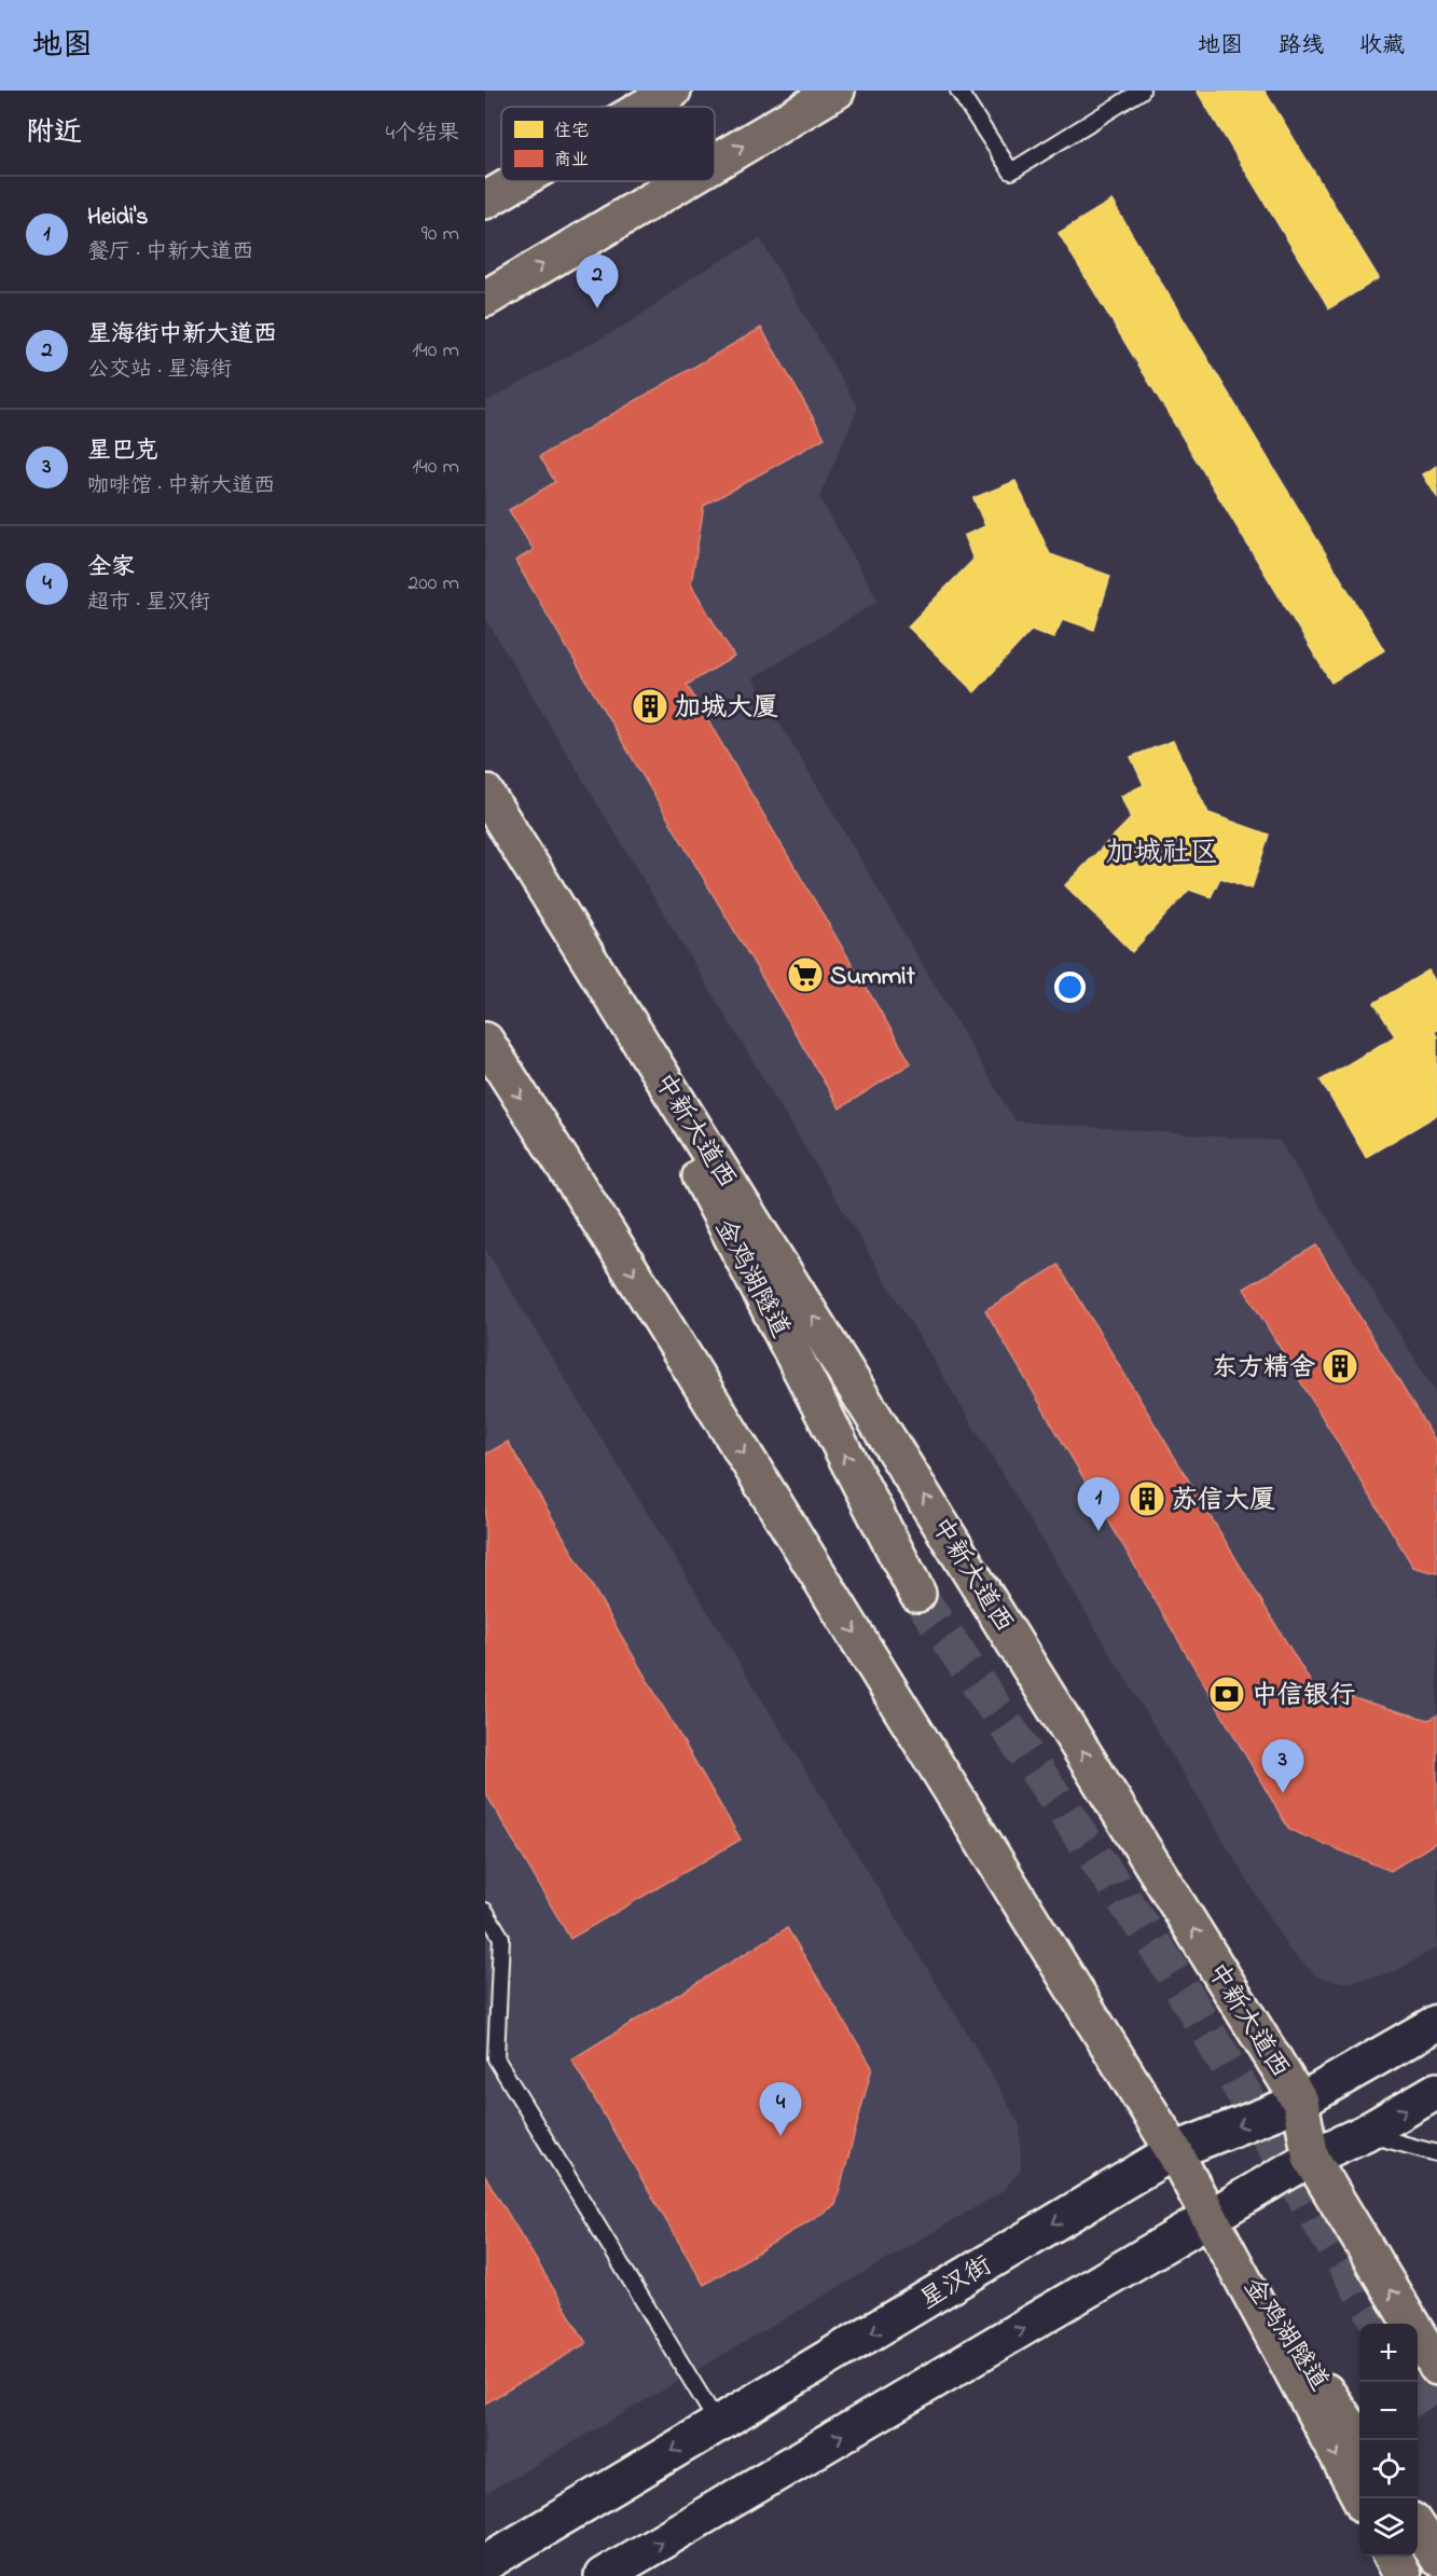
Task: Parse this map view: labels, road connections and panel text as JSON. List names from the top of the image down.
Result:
{
  "streets": {
    "main road": ["中新大道西", "金鸡湖隧道", "星汉街"]
  },
  "crossings": [
    ["中新大道西", "金鸡湖隧道"],
    ["中新大道西", "星汉街"]
  ],
  "districts": ["加城社区"],
  "places": {
    "building": ["加城大厦", "东方精舍", "苏信大厦"],
    "supermarket": ["Summit"],
    "bank": ["中信银行"]
  },
  "legend": ["住宅", "商业"],
  "page": {
    "header": "地图",
    "nav": ["地图", "路线", "收藏"],
    "heading": ["附近", "4个结果"],
    "list": [
      {
        "mark": "1",
        "name": "Heidi's",
        "note": "餐厅 · 中新大道西",
        "value": "90 m"
      },
      {
        "mark": "2",
        "name": "星海街中新大道西",
        "note": "公交站 · 星海街",
        "value": "140 m"
      },
      {
        "mark": "3",
        "name": "星巴克",
        "note": "咖啡馆 · 中新大道西",
        "value": "140 m"
      },
      {
        "mark": "4",
        "name": "全家",
        "note": "超市 · 星汉街",
        "value": "200 m"
      }
    ],
    "pins": [
      "2",
      "1",
      "3",
      "4"
    ],
    "map_buttons": ["+", "−"]
  }
}
